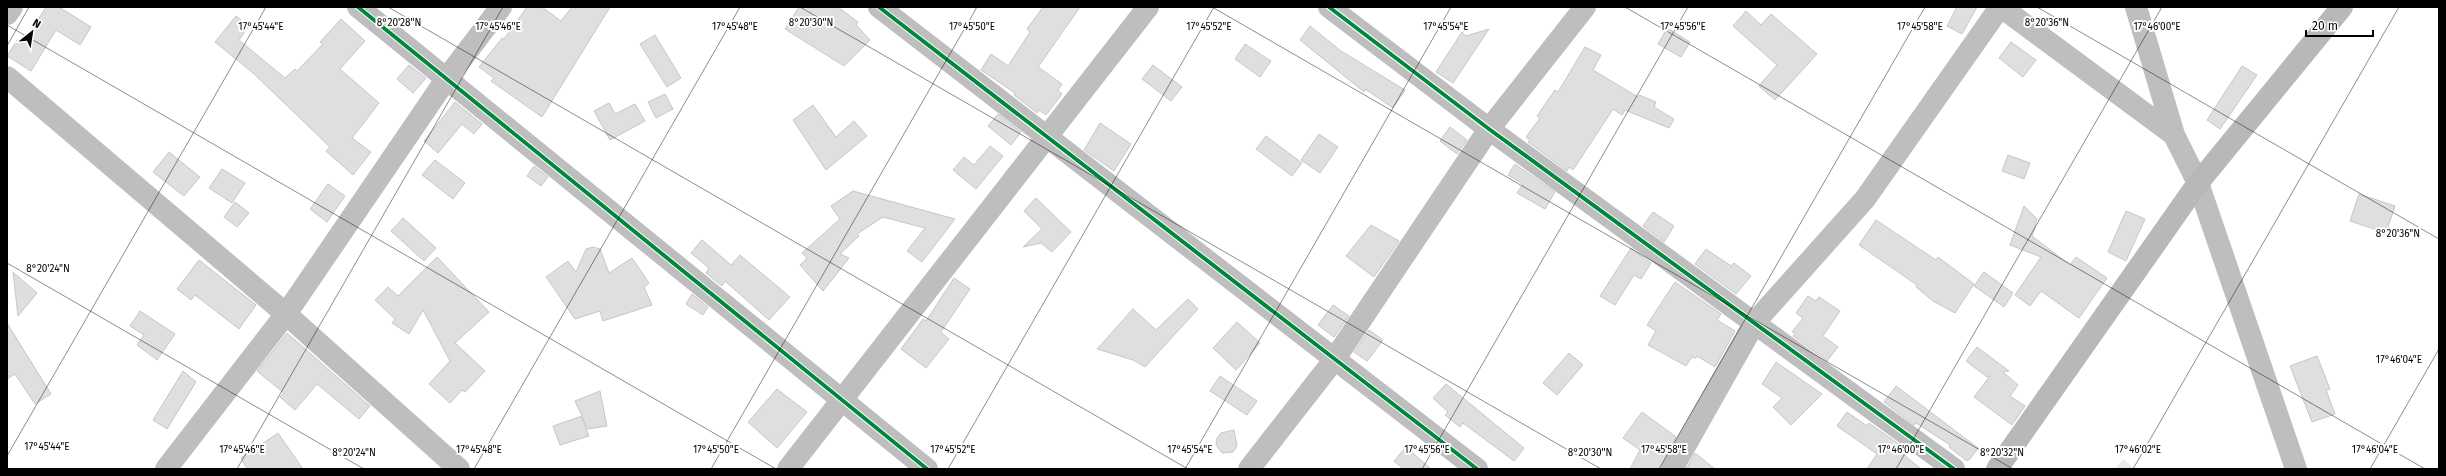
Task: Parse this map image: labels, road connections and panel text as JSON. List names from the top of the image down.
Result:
{
  "scale_bar": "20 m",
  "north": "top right",
  "coordinates": [
    "8°20'28\"N",
    "8°20'30\"N",
    "8°20'36\"N",
    "17°45'54\"E",
    "17°45'56\"E",
    "17°45'58\"E",
    "17°45'44\"E",
    "17°45'46\"E",
    "17°45'48\"E",
    "17°45'50\"E",
    "17°45'52\"E",
    "17°46'00\"E",
    "8°20'24\"N",
    "17°46'04\"E",
    "17°46'02\"E",
    "8°20'32\"N"
  ]
}
